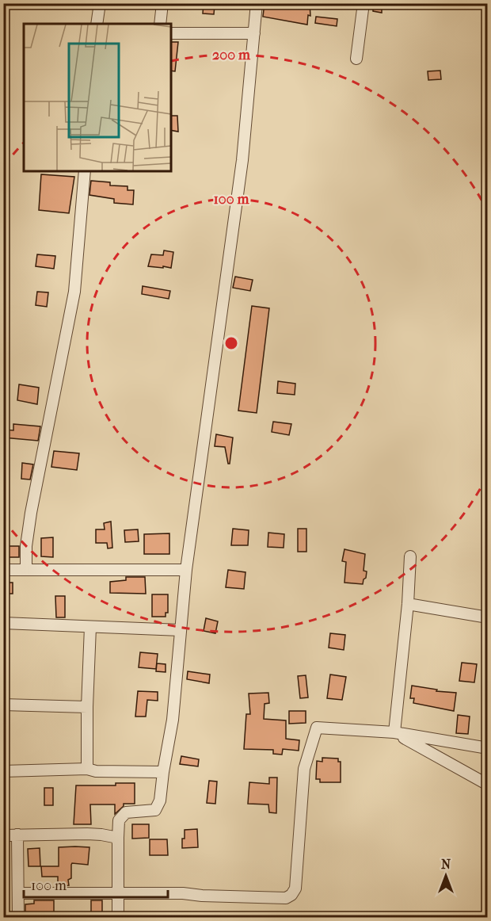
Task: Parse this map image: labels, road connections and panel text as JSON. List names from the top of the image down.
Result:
{
  "scale_bar": "100 m",
  "north": "top",
  "rings": ["200 m", "100 m"]
}
